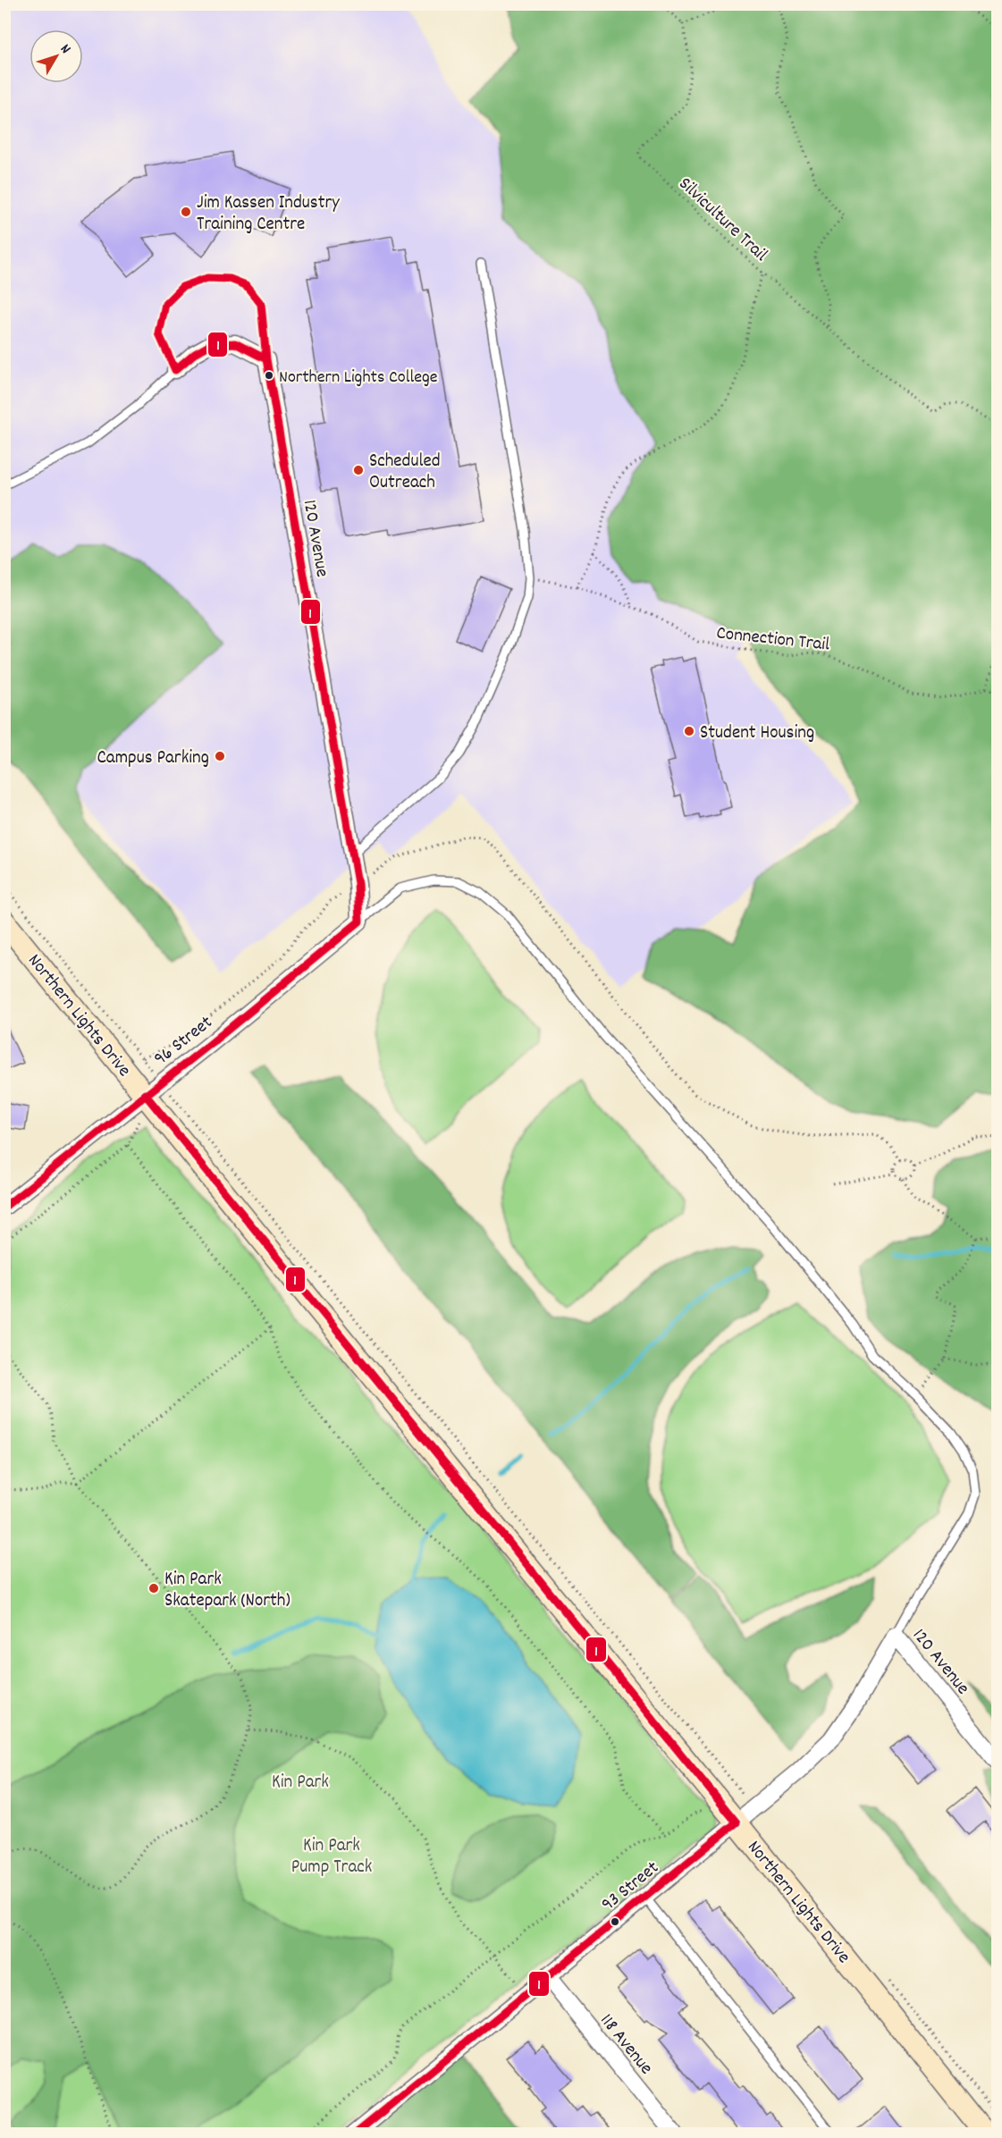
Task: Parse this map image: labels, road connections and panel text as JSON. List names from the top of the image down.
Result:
{
  "streets": {
    "main road": ["Northern Lights Drive"],
    "street": [
      "120 Avenue",
      "96 Street",
      "93 Street",
      "118 Avenue"
    ],
    "path": ["Silviculture Trail", "Connection Trail"]
  },
  "crossings": [
    ["Silviculture Trail", "Connection Trail"],
    ["120 Avenue", "96 Street"],
    ["120 Avenue", "93 Street"],
    ["Northern Lights Drive", "96 Street"],
    ["Northern Lights Drive", "93 Street"],
    ["93 Street", "118 Avenue"]
  ],
  "parks": ["Kin Park", "Kin Park Pump Track"],
  "places": [
    "Jim Kassen Industry Training Centre",
    "Northern Lights College",
    "Scheduled Outreach",
    "Student Housing",
    "Campus Parking",
    "Kin Park Skatepark (North)"
  ],
  "lines": ["transit line 1"],
  "north": "top right"
}
